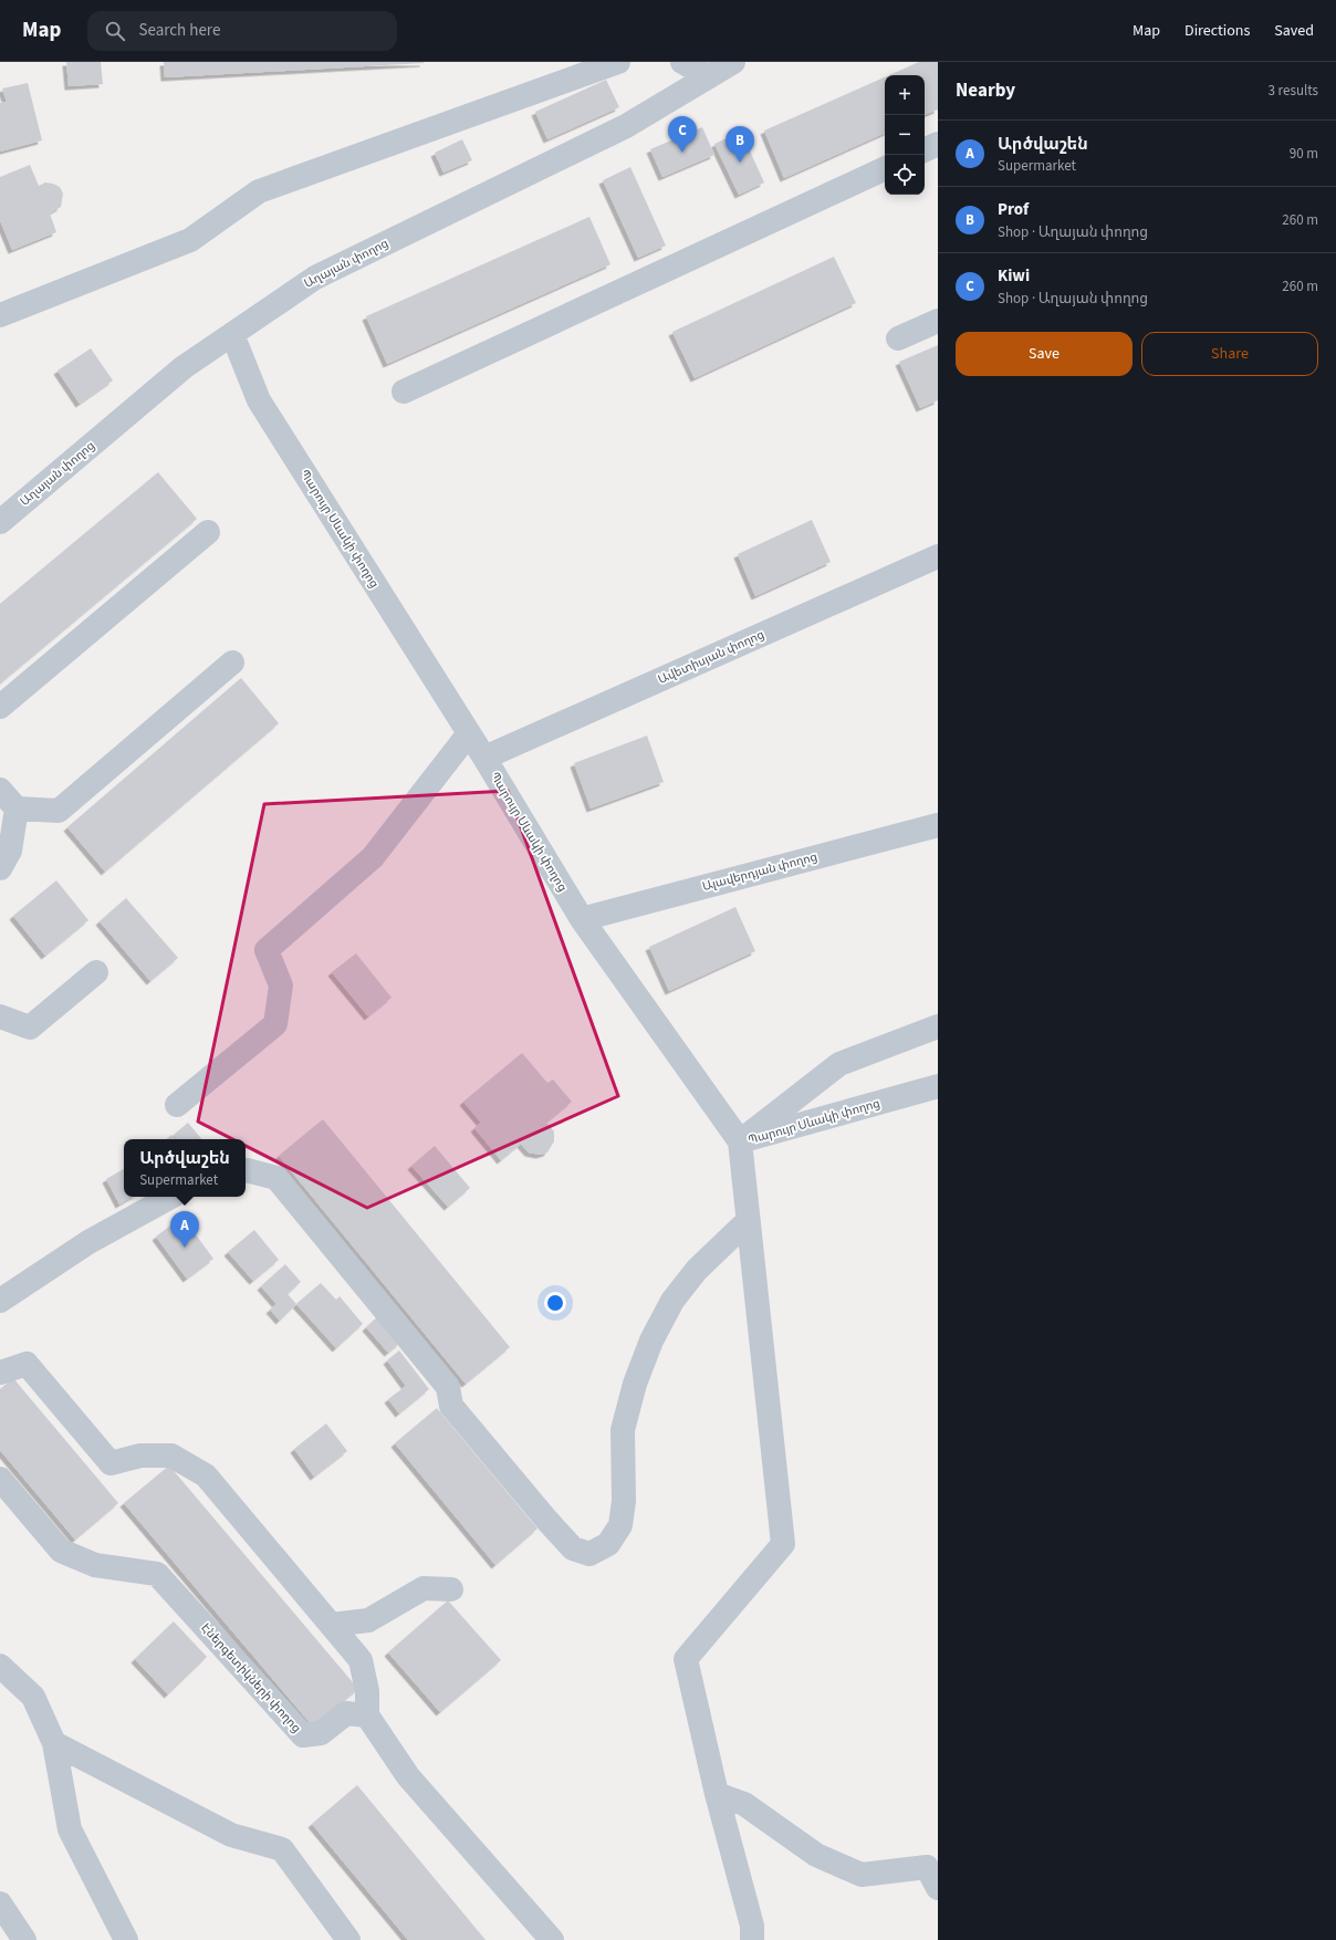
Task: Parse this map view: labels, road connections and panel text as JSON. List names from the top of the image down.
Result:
{
  "streets": {
    "street": [
      "Աղայան փողոց",
      "Պարույր Սևակի փողոց",
      "Ավետիսյան փողոց",
      "Ալավերդյան փողոց",
      "Էներգետիկների փողոց"
    ]
  },
  "crossings": [
    ["Աղայան փողոց", "Պարույր Սևակի փողոց"],
    ["Պարույր Սևակի փողոց", "Ավետիսյան փողոց"],
    ["Պարույր Սևակի փողոց", "Ալավերդյան փողոց"]
  ],
  "page": {
    "header": "Map",
    "search": "Search here",
    "nav": ["Map", "Directions", "Saved"],
    "heading": ["Nearby", "3 results"],
    "map_buttons": ["+", "−"],
    "pins": ["C", "B", "A"],
    "list": [
      {
        "mark": "A",
        "name": "Արծվաշեն",
        "note": "Supermarket",
        "value": "90 m"
      },
      {
        "mark": "B",
        "name": "Prof",
        "note": "Shop · Աղայան փողոց",
        "value": "260 m"
      },
      {
        "mark": "C",
        "name": "Kiwi",
        "note": "Shop · Աղայան փողոց",
        "value": "260 m"
      }
    ],
    "buttons": ["Save", "Share"],
    "popup": ["Արծվաշեն", "Supermarket"]
  }
}
